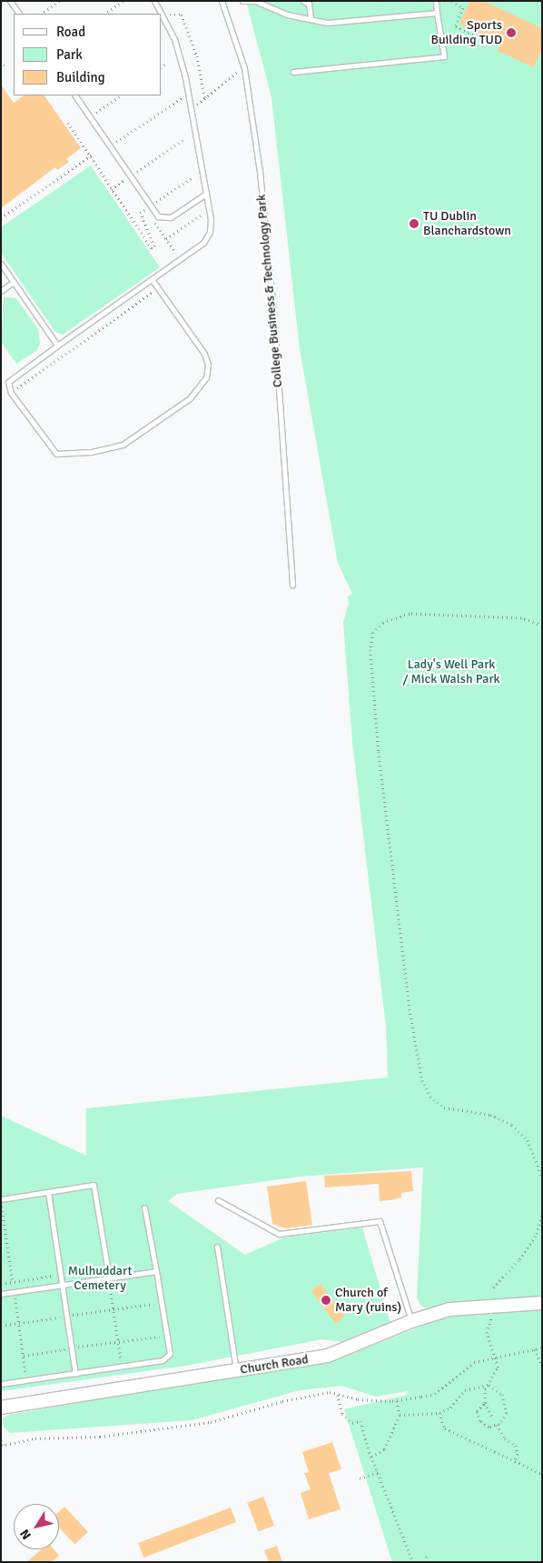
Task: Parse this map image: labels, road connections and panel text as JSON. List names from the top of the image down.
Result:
{
  "streets": {
    "street": ["Church Road"],
    "lane": ["College Business & Technology Park"]
  },
  "parks": ["Lady's Well Park / Mick Walsh Park", "Mulhuddart Cemetery"],
  "places": ["Sports Building TUD", "TU Dublin Blanchardstown", "Church of Mary (ruins)"],
  "legend": ["Road", "Park", "Building"],
  "north": "bottom left"
}
